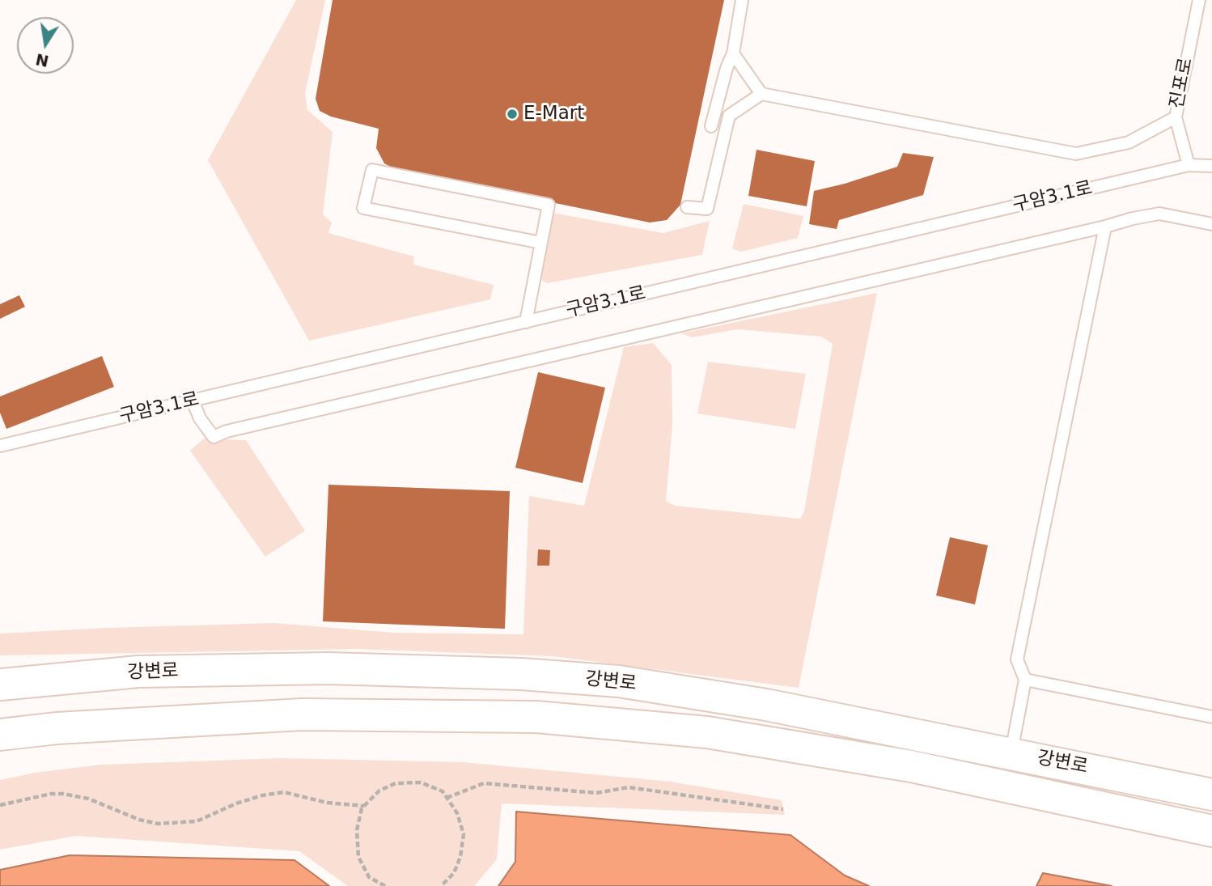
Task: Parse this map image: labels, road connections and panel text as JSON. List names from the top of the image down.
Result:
{
  "streets": {
    "street": ["강변로"],
    "lane": ["진포로", "구암3.1로"]
  },
  "crossings": [
    ["진포로", "구암3.1로"]
  ],
  "places": ["E-Mart"],
  "north": "bottom"
}
